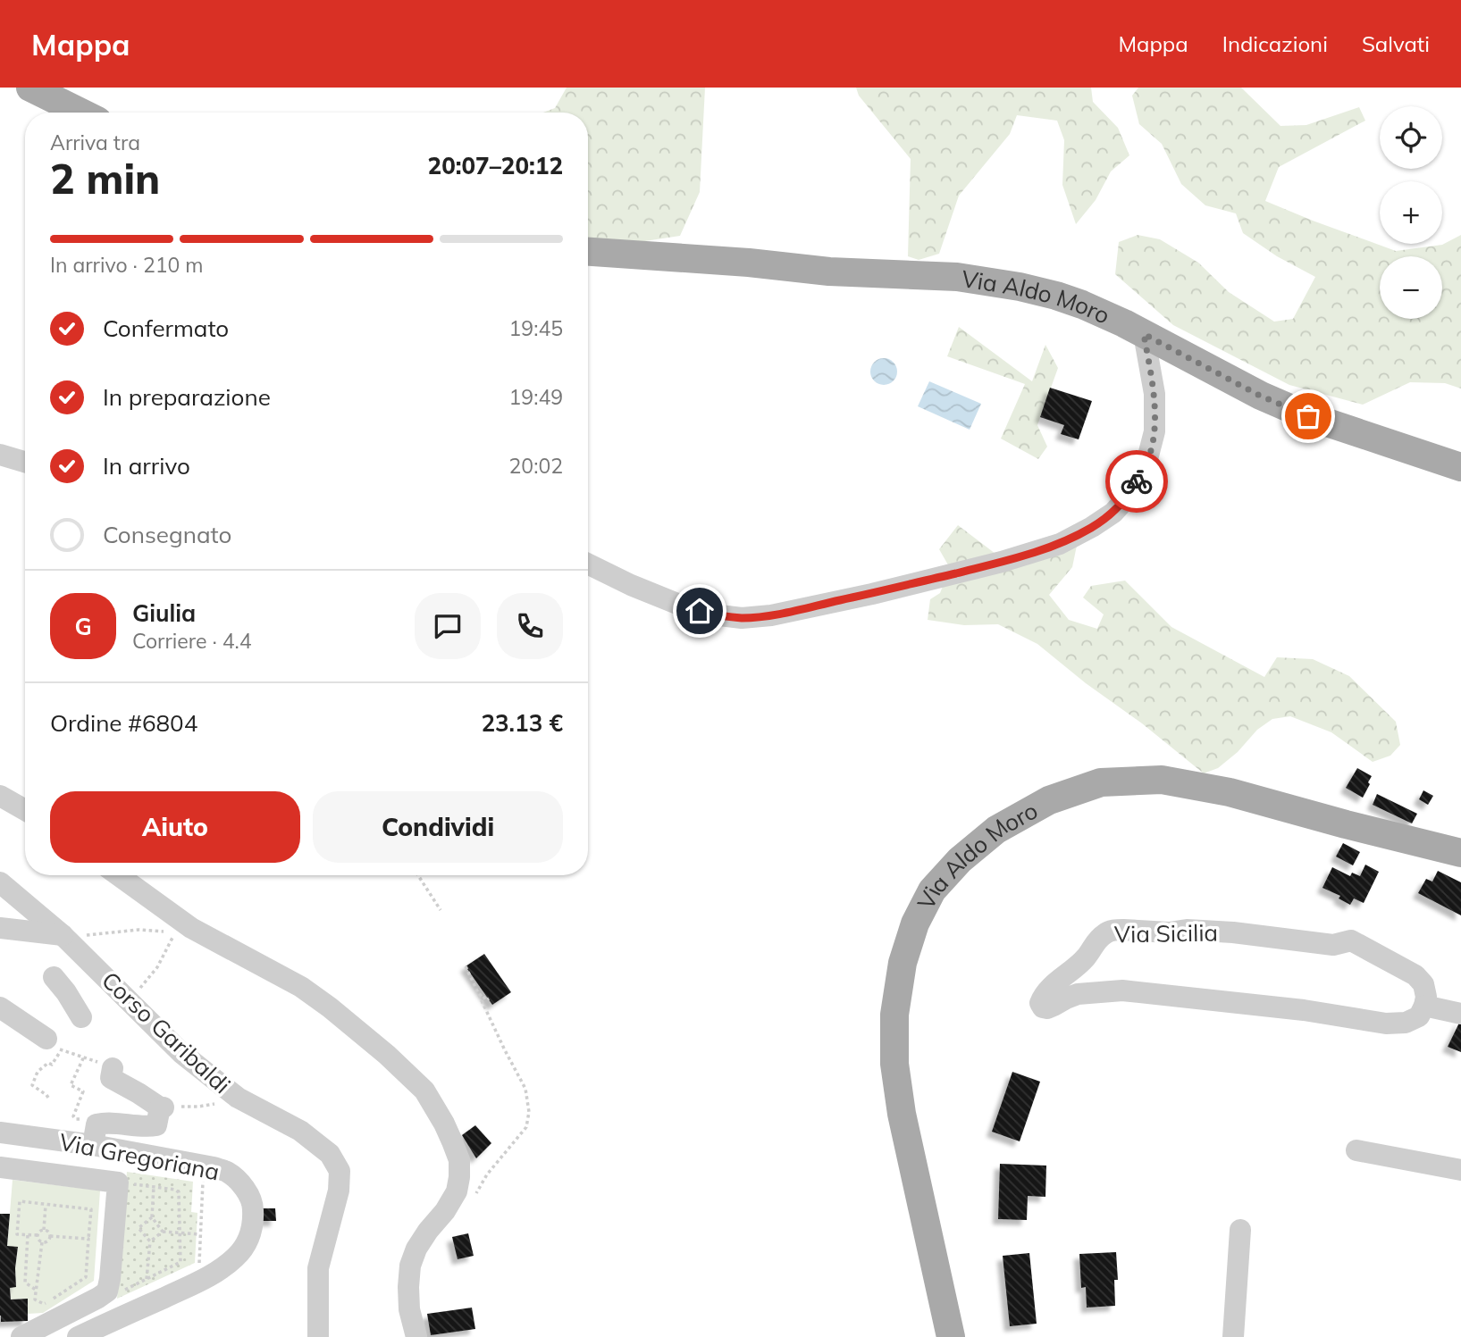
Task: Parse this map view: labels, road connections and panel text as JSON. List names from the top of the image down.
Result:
{
  "streets": {
    "main road": ["Via Aldo Moro"],
    "street": ["Via Sicilia", "Corso Garibaldi", "Via Gregoriana"]
  },
  "page": {
    "header": "Mappa",
    "nav": ["Mappa", "Indicazioni", "Salvati"],
    "map_buttons": ["+", "−"],
    "heading": ["2 min", "Arriva tra", "20:07–20:12"],
    "panel": [
      "Giulia",
      "Corriere · 4.4",
      "Ordine #6804",
      "23.13 €"
    ],
    "bar": "In arrivo · 210 m",
    "list": [
      ["Confermato", "19:45"],
      ["In preparazione", "19:49"],
      ["In arrivo", "20:02"],
      "Consegnato"
    ],
    "round": "G",
    "buttons": ["Aiuto", "Condividi"]
  }
}
